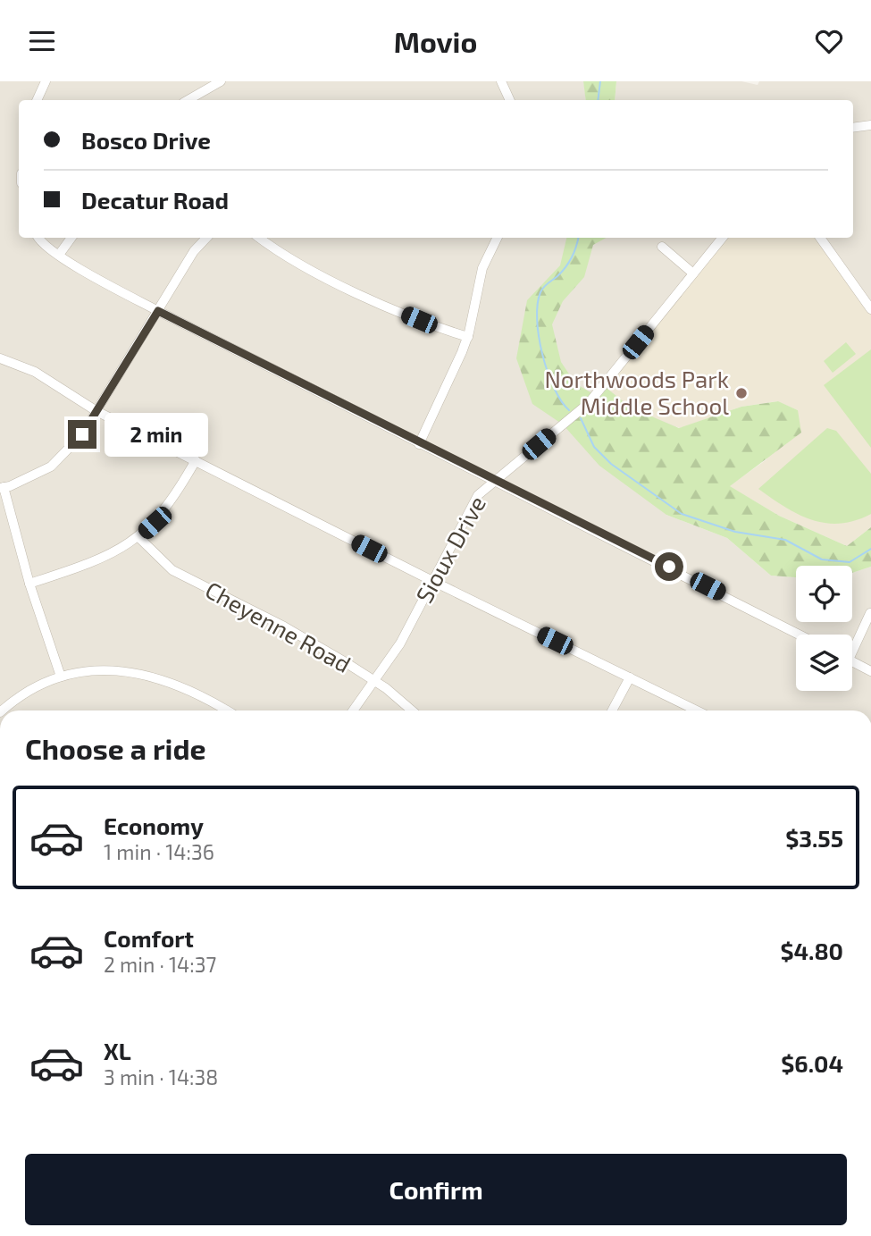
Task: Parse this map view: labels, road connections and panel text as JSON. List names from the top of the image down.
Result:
{
  "streets": {
    "street": ["Sioux Drive", "Cheyenne Road"]
  },
  "crossings": [
    ["Sioux Drive", "Cheyenne Road"]
  ],
  "places": ["Northwoods Park Middle School"],
  "page": {
    "header": "Movio",
    "banner": ["Bosco Drive", "Decatur Road"],
    "bubble": "2 min",
    "heading": "Choose a ride",
    "list": [
      {
        "name": "Economy",
        "note": "1 min · 14:36",
        "value": "$3.55"
      },
      {
        "name": "Comfort",
        "note": "2 min · 14:37",
        "value": "$4.80"
      },
      {
        "name": "XL",
        "note": "3 min · 14:38",
        "value": "$6.04"
      }
    ],
    "buttons": "Confirm"
  }
}
